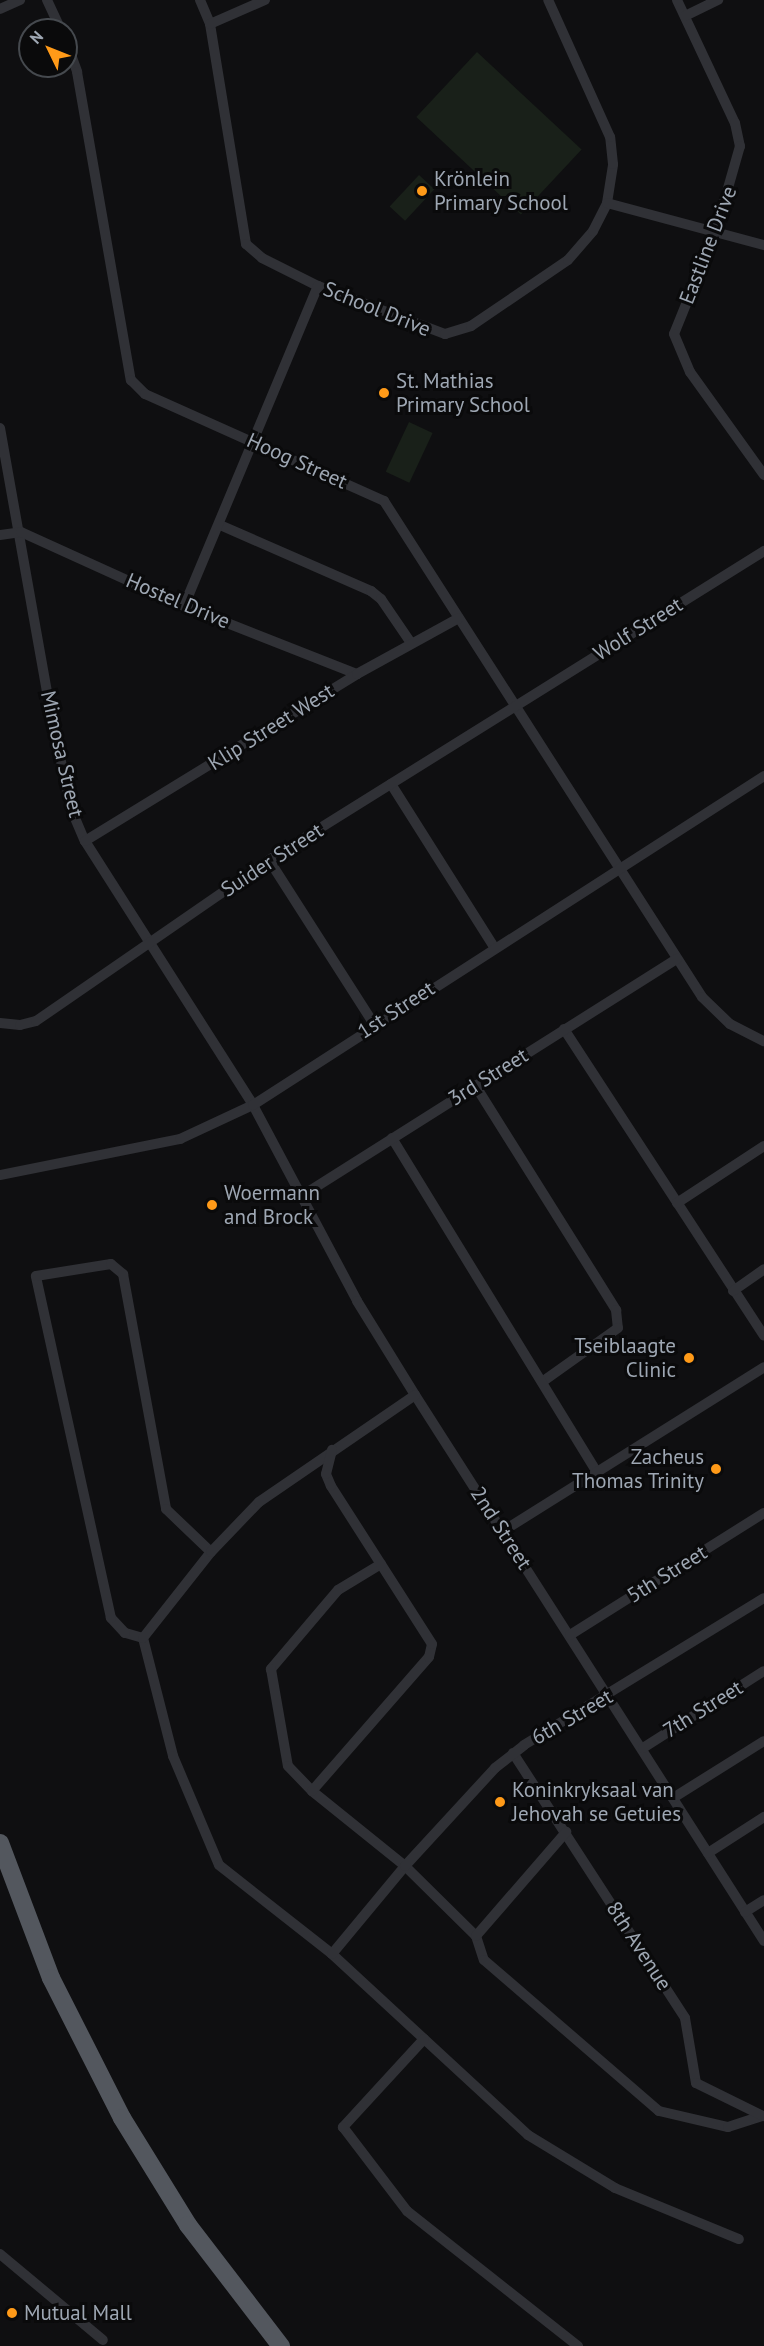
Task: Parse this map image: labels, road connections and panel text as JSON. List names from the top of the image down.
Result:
{
  "streets": {
    "street": [
      "Eastline Drive",
      "School Drive",
      "Hoog Street",
      "Hostel Drive",
      "Wolf Street",
      "Klip Street West",
      "Mimosa Street",
      "Suider Street",
      "1st Street",
      "3rd Street",
      "2nd Street",
      "5th Street",
      "7th Street",
      "6th Street",
      "8th Avenue"
    ]
  },
  "crossings": [
    ["Hoog Street", "Wolf Street"],
    ["Hoog Street", "Klip Street West"],
    ["Hoog Street", "Suider Street"],
    ["Hoog Street", "1st Street"],
    ["Hoog Street", "3rd Street"],
    ["Hostel Drive", "Klip Street West"],
    ["Hostel Drive", "Mimosa Street"],
    ["Wolf Street", "Suider Street"],
    ["Klip Street West", "Mimosa Street"],
    ["Mimosa Street", "Suider Street"],
    ["Mimosa Street", "1st Street"],
    ["Mimosa Street", "2nd Street"],
    ["1st Street", "2nd Street"],
    ["3rd Street", "2nd Street"],
    ["2nd Street", "5th Street"],
    ["2nd Street", "7th Street"],
    ["2nd Street", "6th Street"],
    ["6th Street", "8th Avenue"]
  ],
  "places": [
    "Krönlein Primary School",
    "St. Mathias Primary School",
    "Woermann and Brock",
    "Tseiblaagte Clinic",
    "Zacheus Thomas Trinity",
    "Koninkryksaal van Jehovah se Getuies",
    "Mutual Mall"
  ],
  "north": "top left"
}
